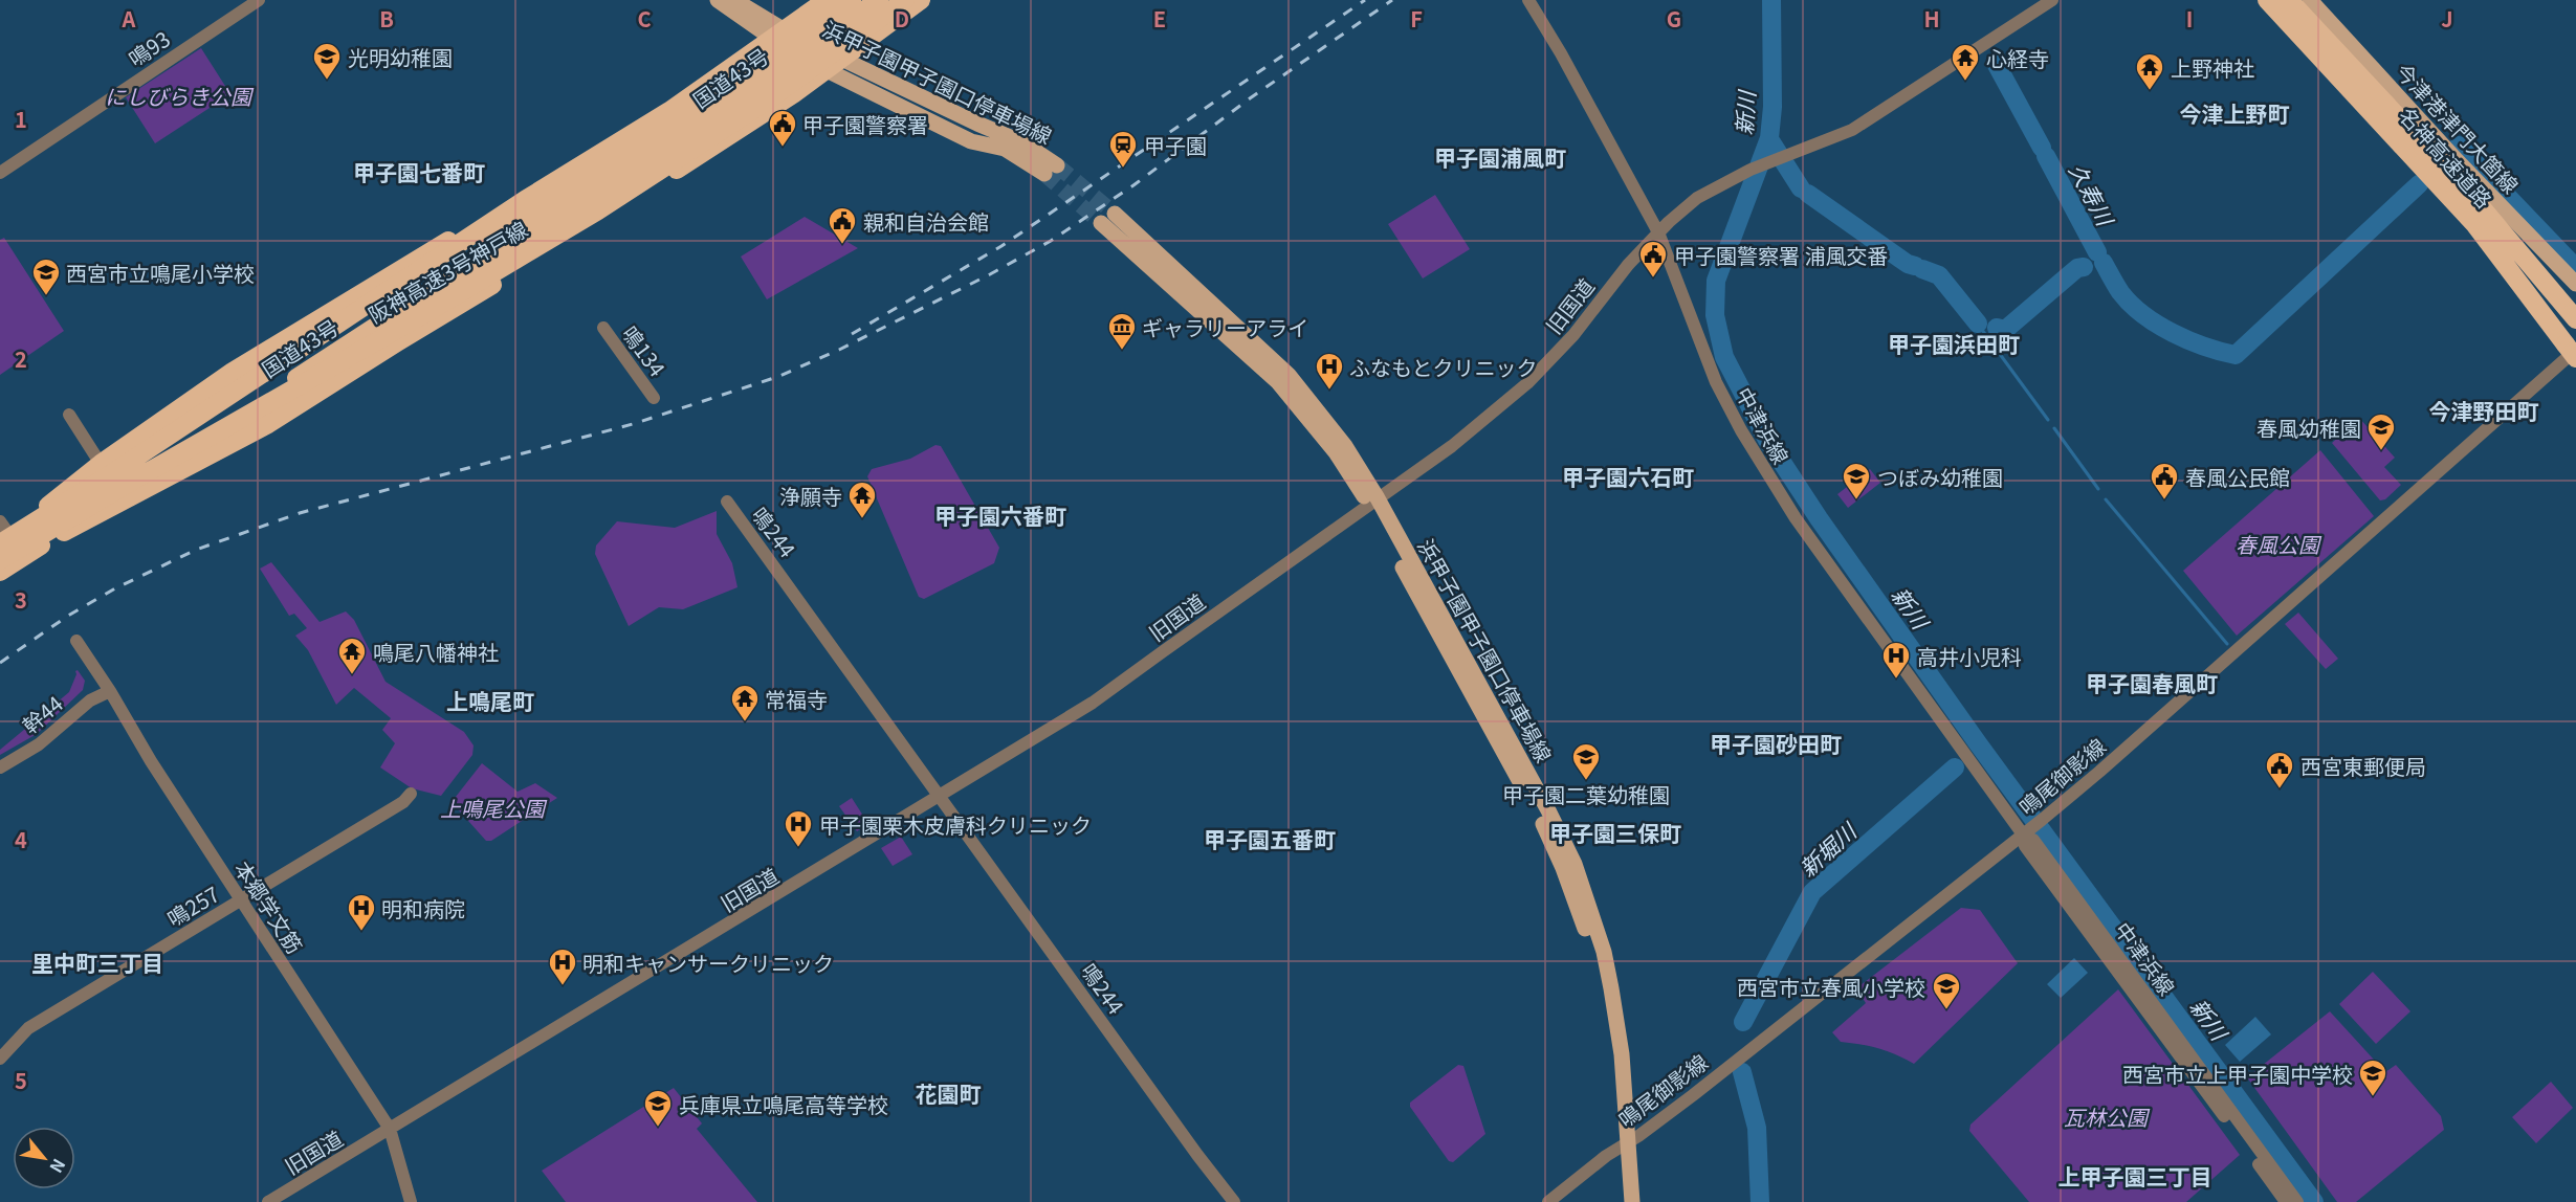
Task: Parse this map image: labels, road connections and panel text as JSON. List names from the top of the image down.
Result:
{
  "streets": {
    "highway": ["国道43号", "名神高速道路", "阪神高速3号神戸線"],
    "main road": ["浜甲子園甲子園口停車場線", "今津港津門大箇線"],
    "street": [
      "鳴93",
      "旧国道",
      "鳴134",
      "中津浜線",
      "鳴244",
      "幹44",
      "鳴尾御影線",
      "鳴257",
      "本郷学文筋"
    ]
  },
  "crossings": [
    ["国道43号", "阪神高速3号神戸線"],
    ["浜甲子園甲子園口停車場線", "旧国道"],
    ["浜甲子園甲子園口停車場線", "鳴尾御影線"],
    ["旧国道", "中津浜線"],
    ["旧国道", "鳴244"],
    ["旧国道", "本郷学文筋"],
    ["中津浜線", "鳴尾御影線"],
    ["幹44", "本郷学文筋"],
    ["鳴257", "本郷学文筋"]
  ],
  "districts": [
    "今津上野町",
    "甲子園浦風町",
    "甲子園七番町",
    "甲子園浜田町",
    "今津野田町",
    "甲子園六石町",
    "甲子園六番町",
    "甲子園春風町",
    "上鳴尾町",
    "甲子園砂田町",
    "甲子園三保町",
    "甲子園五番町",
    "里中町三丁目",
    "花園町",
    "上甲子園三丁目"
  ],
  "water": ["新川", "久寿川", "新堀川"],
  "parks": [
    "にしびらき公園",
    "春風公園",
    "上鳴尾公園",
    "瓦林公園"
  ],
  "places": {
    "school or university": [
      "光明幼稚園",
      "西宮市立鳴尾小学校",
      "春風幼稚園",
      "つぼみ幼稚園",
      "甲子園二葉幼稚園",
      "西宮市立春風小学校",
      "西宮市立上甲子園中学校",
      "兵庫県立鳴尾高等学校"
    ],
    "temple": [
      "心経寺",
      "上野神社",
      "浄願寺",
      "鳴尾八幡神社",
      "常福寺"
    ],
    "public building": [
      "甲子園警察署",
      "親和自治会館",
      "甲子園警察署 浦風交番",
      "春風公民館",
      "西宮東郵便局"
    ],
    "station": ["甲子園"],
    "museum": ["ギャラリーアライ"],
    "hospital": [
      "ふなもとクリニック",
      "高井小児科",
      "甲子園栗木皮膚科クリニック",
      "明和病院",
      "明和キャンサークリニック"
    ]
  },
  "north": "bottom right",
  "grid": {
    "columns": [
      "A",
      "B",
      "C",
      "D",
      "E",
      "F",
      "G",
      "H",
      "I",
      "J"
    ],
    "rows": [
      "1",
      "2",
      "3",
      "4",
      "5"
    ]
  }
}
